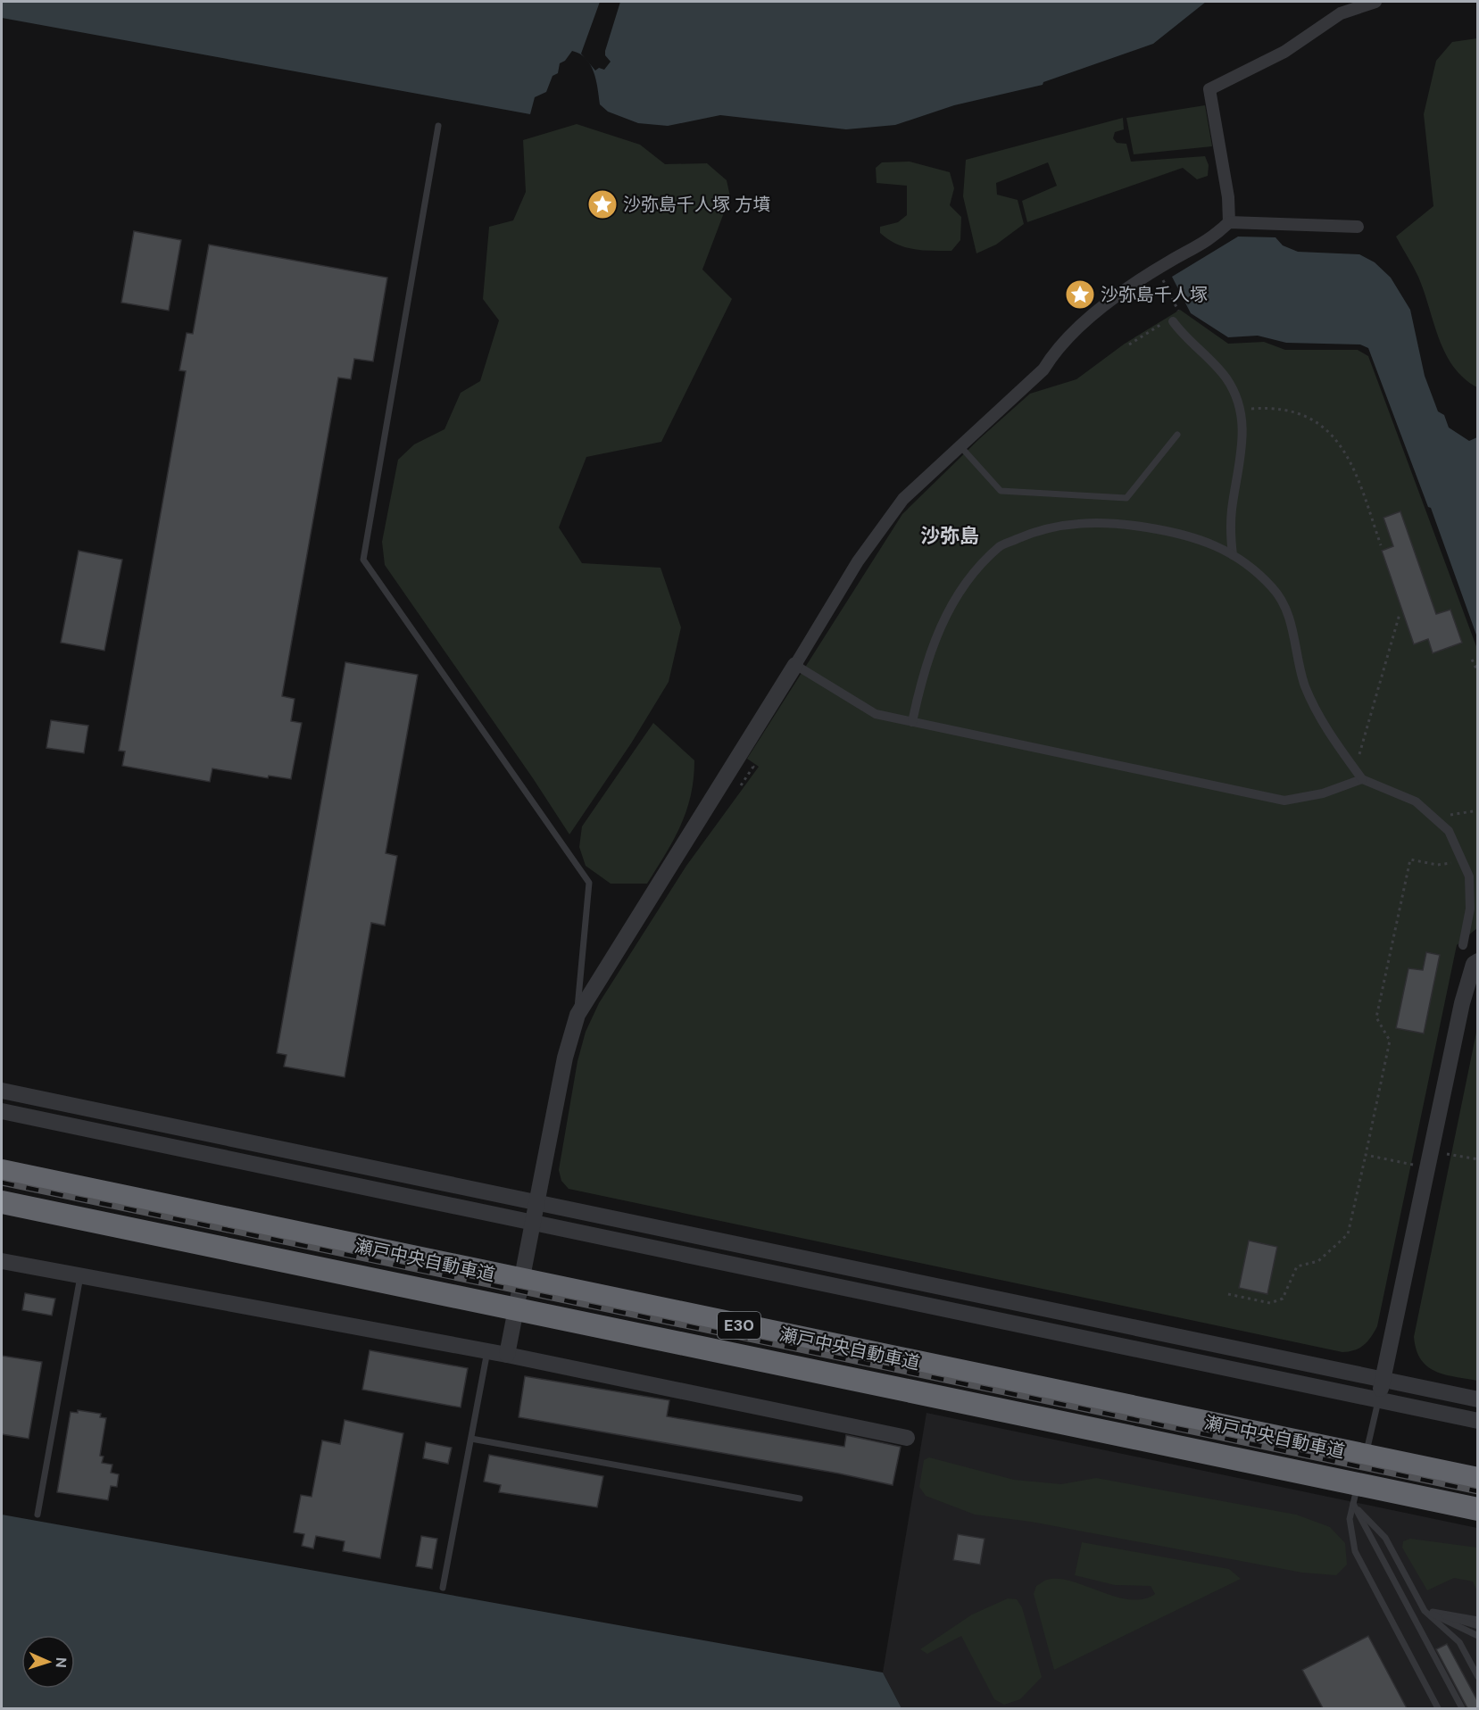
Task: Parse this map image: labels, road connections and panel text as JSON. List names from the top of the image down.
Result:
{
  "streets": {
    "highway": ["瀬戸中央自動車道", "E30"]
  },
  "districts": ["沙弥島"],
  "places": {
    "place": ["沙弥島千人塚 方墳", "沙弥島千人塚"]
  },
  "north": "right"
}
